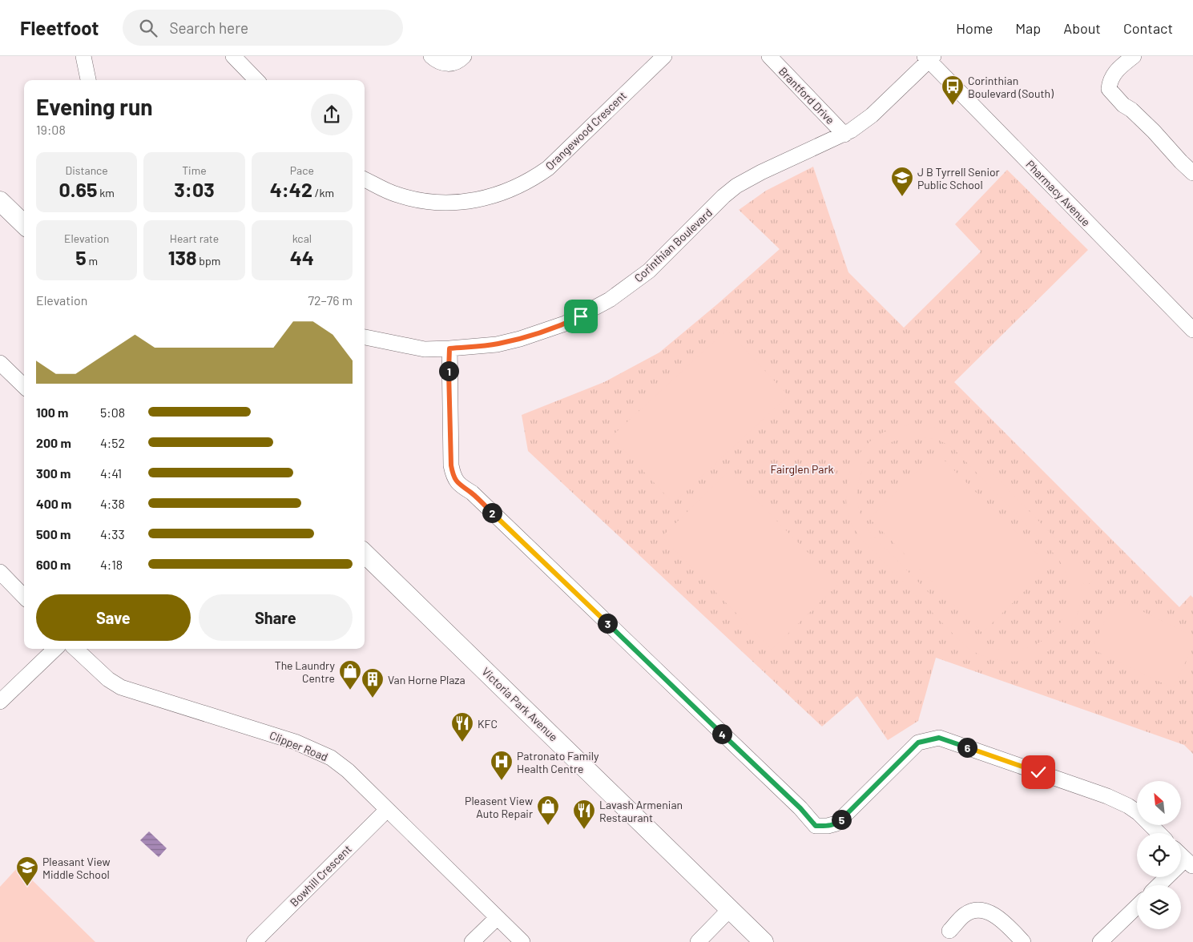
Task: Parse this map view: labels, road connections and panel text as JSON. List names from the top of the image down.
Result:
{
  "streets": {
    "main road": ["Victoria Park Avenue"],
    "street": [
      "Brantford Drive",
      "Orangewood Crescent",
      "Pharmacy Avenue",
      "Corinthian Boulevard",
      "Clipper Road",
      "Bowhill Crescent"
    ]
  },
  "crossings": [
    ["Brantford Drive", "Corinthian Boulevard"],
    ["Pharmacy Avenue", "Corinthian Boulevard"],
    ["Clipper Road", "Bowhill Crescent"]
  ],
  "parks": ["Fairglen Park"],
  "places": {
    "bus stop": ["Corinthian Boulevard (South)"],
    "school or university": ["J B Tyrrell Senior Public School", "Pleasant View Middle School"],
    "shop": ["The Laundry Centre", "Pleasent View Auto Repair"],
    "building": ["Van Horne Plaza"],
    "restaurant": ["KFC", "Lavash Armenian Restaurant"],
    "hospital": ["Patronato Family Health Centre"]
  },
  "north": "top left",
  "page": {
    "header": "Fleetfoot",
    "search": "Search here",
    "nav": [
      "Home",
      "Map",
      "About",
      "Contact"
    ],
    "heading": ["Evening run", "19:08"],
    "stats": [
      ["Distance", "0.65 km"],
      ["Time", "3:03"],
      ["Pace", "4:42 /km"],
      ["Elevation", "5 m"],
      ["Heart rate", "138 bpm"],
      ["kcal", "44"]
    ],
    "chart": ["Elevation", "72–76 m"],
    "pins": [
      "1",
      "2",
      "3",
      "4",
      "6",
      "5"
    ],
    "list": [
      {
        "name": "100 m",
        "note": "5:08"
      },
      {
        "name": "200 m",
        "note": "4:52"
      },
      {
        "name": "300 m",
        "note": "4:41"
      },
      {
        "name": "400 m",
        "note": "4:38"
      },
      {
        "name": "500 m",
        "note": "4:33"
      },
      {
        "name": "600 m",
        "note": "4:18"
      }
    ],
    "buttons": ["Save", "Share"]
  }
}
